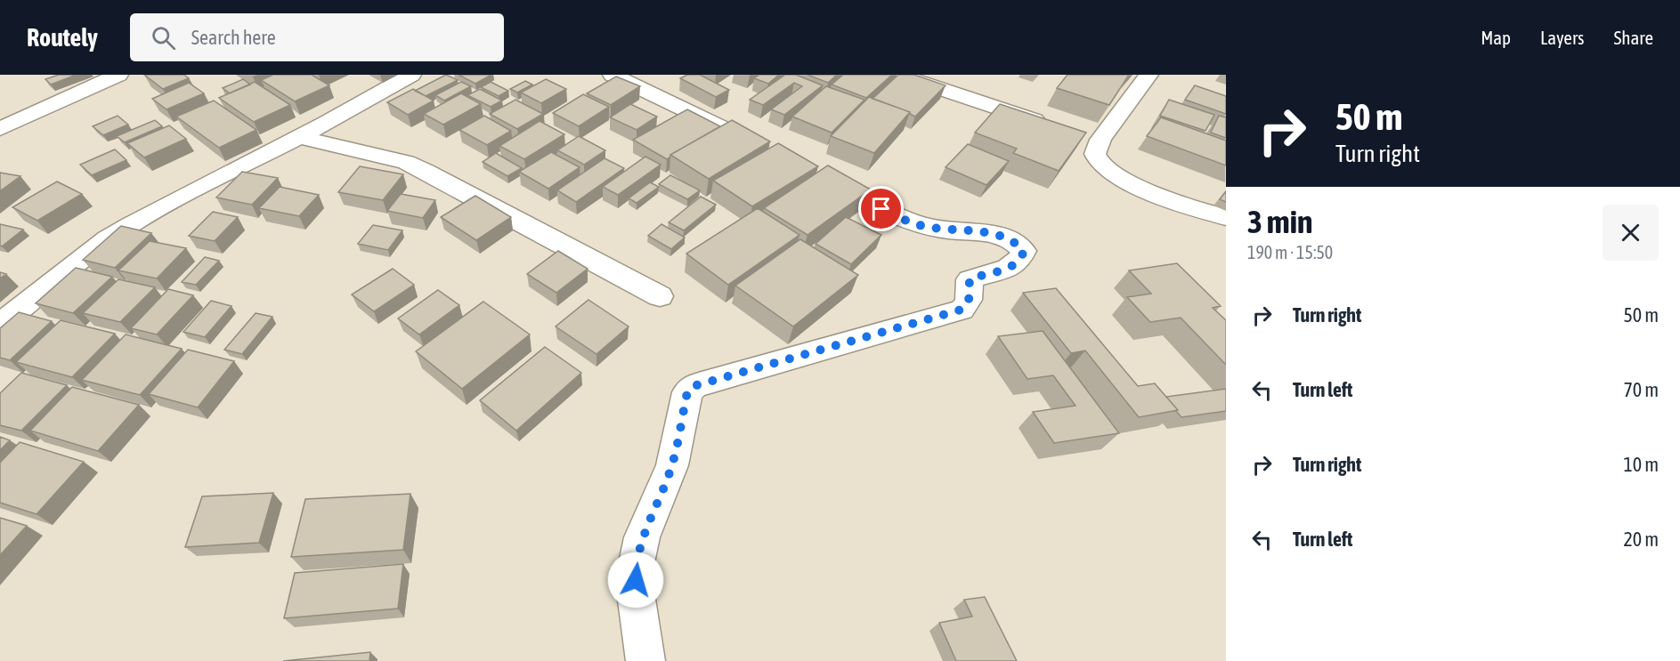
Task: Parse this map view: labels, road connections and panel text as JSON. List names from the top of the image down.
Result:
{
  "page": {
    "header": "Routely",
    "search": "Search here",
    "nav": ["Map", "Layers", "Share"],
    "turn": ["50 m", "Turn right"],
    "heading": ["3 min", "190 m · 15:50"],
    "list": [
      {
        "name": "Turn right",
        "value": "50 m"
      },
      {
        "name": "Turn left",
        "value": "70 m"
      },
      {
        "name": "Turn right",
        "value": "10 m"
      },
      {
        "name": "Turn left",
        "value": "20 m"
      }
    ]
  }
}
